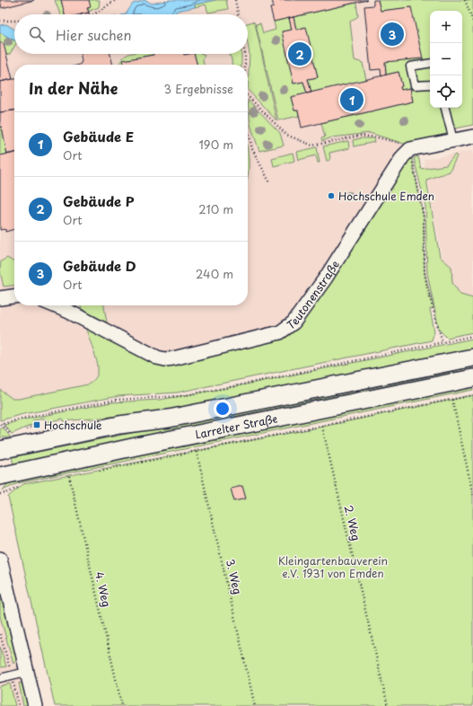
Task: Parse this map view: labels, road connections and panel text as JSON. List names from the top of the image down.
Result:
{
  "streets": {
    "street": ["Teutonenstraße", "Larrelter Straße"],
    "path": ["2. Weg", "3. Weg", "4. Weg"]
  },
  "parks": ["Kleingartenbauverein e.V. 1931 von Emden"],
  "places": {
    "other": ["Hochschule Emden"],
    "transit": ["Hochschule"]
  },
  "page": {
    "map_buttons": ["+", "−"],
    "search": "Hier suchen",
    "pins": ["3", "2", "1"],
    "heading": ["In der Nähe", "3 Ergebnisse"],
    "list": [
      {
        "mark": "1",
        "name": "Gebäude E",
        "note": "Ort",
        "value": "190 m"
      },
      {
        "mark": "2",
        "name": "Gebäude P",
        "note": "Ort",
        "value": "210 m"
      },
      {
        "mark": "3",
        "name": "Gebäude D",
        "note": "Ort",
        "value": "240 m"
      }
    ]
  }
}
